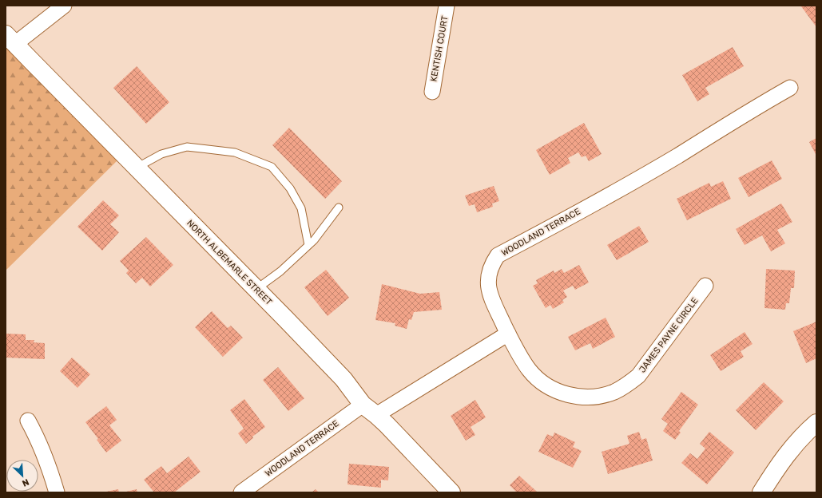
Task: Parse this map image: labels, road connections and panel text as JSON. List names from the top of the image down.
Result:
{
  "streets": {
    "street": [
      "KENTISH COURT",
      "WOODLAND TERRACE",
      "NORTH ALBEMARLE STREET",
      "JAMES PAYNE CIRCLE"
    ]
  },
  "crossings": [
    ["WOODLAND TERRACE", "NORTH ALBEMARLE STREET"],
    ["WOODLAND TERRACE", "JAMES PAYNE CIRCLE"]
  ],
  "north": "bottom right"
}
